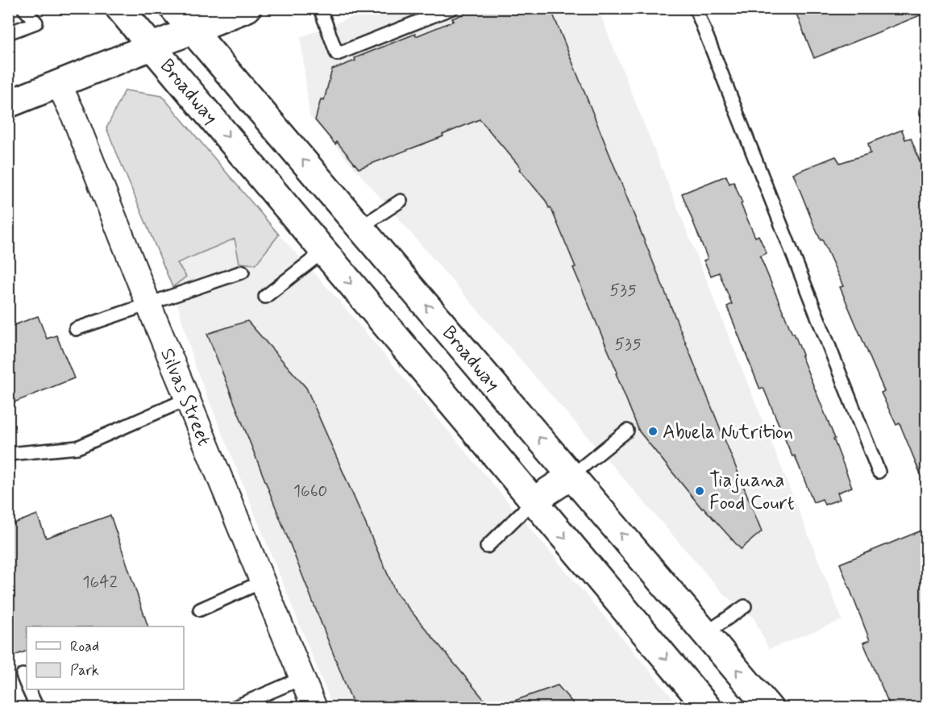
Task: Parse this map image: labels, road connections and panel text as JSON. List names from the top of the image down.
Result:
{
  "streets": {
    "main road": ["Broadway"],
    "street": ["Silvas Street"]
  },
  "places": ["Abuela Nutrition", "Tiajuana Food Court"],
  "house_numbers": [
    "535",
    "535",
    "1660",
    "1642"
  ],
  "legend": ["Road", "Park"]
}
